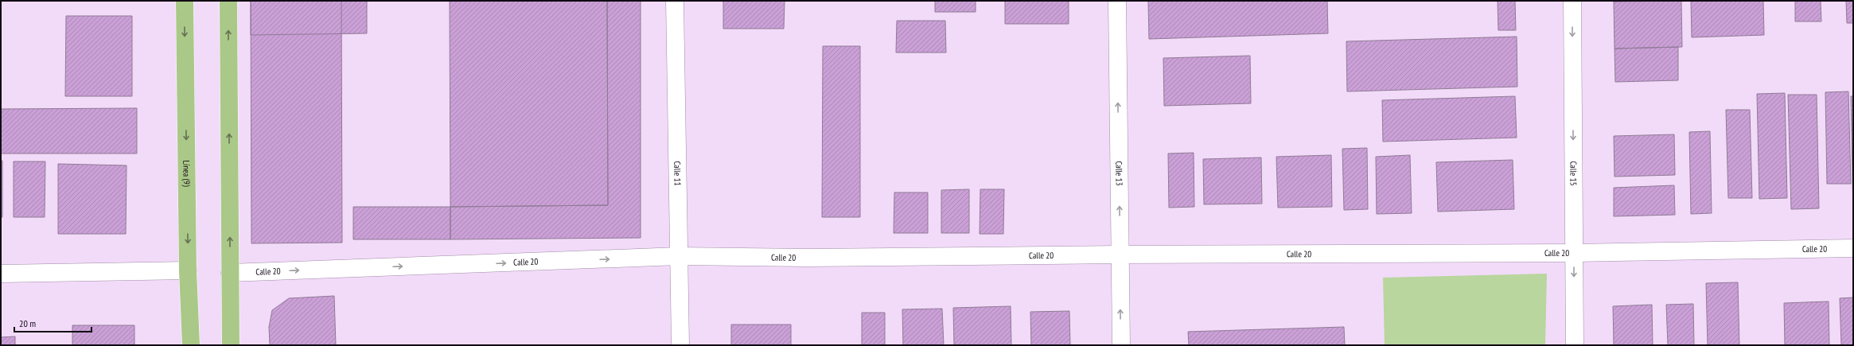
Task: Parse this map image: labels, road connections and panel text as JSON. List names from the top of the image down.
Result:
{
  "streets": {
    "main road": ["Línea (9)"],
    "street": [
      "Calle 11",
      "Calle 13",
      "Calle 15",
      "Calle 20"
    ]
  },
  "crossings": [
    ["Calle 11", "Calle 20"],
    ["Calle 13", "Calle 20"],
    ["Calle 15", "Calle 20"]
  ],
  "one_way": ["Calle 13", "Calle 15"],
  "scale_bar": "20 m"
}
